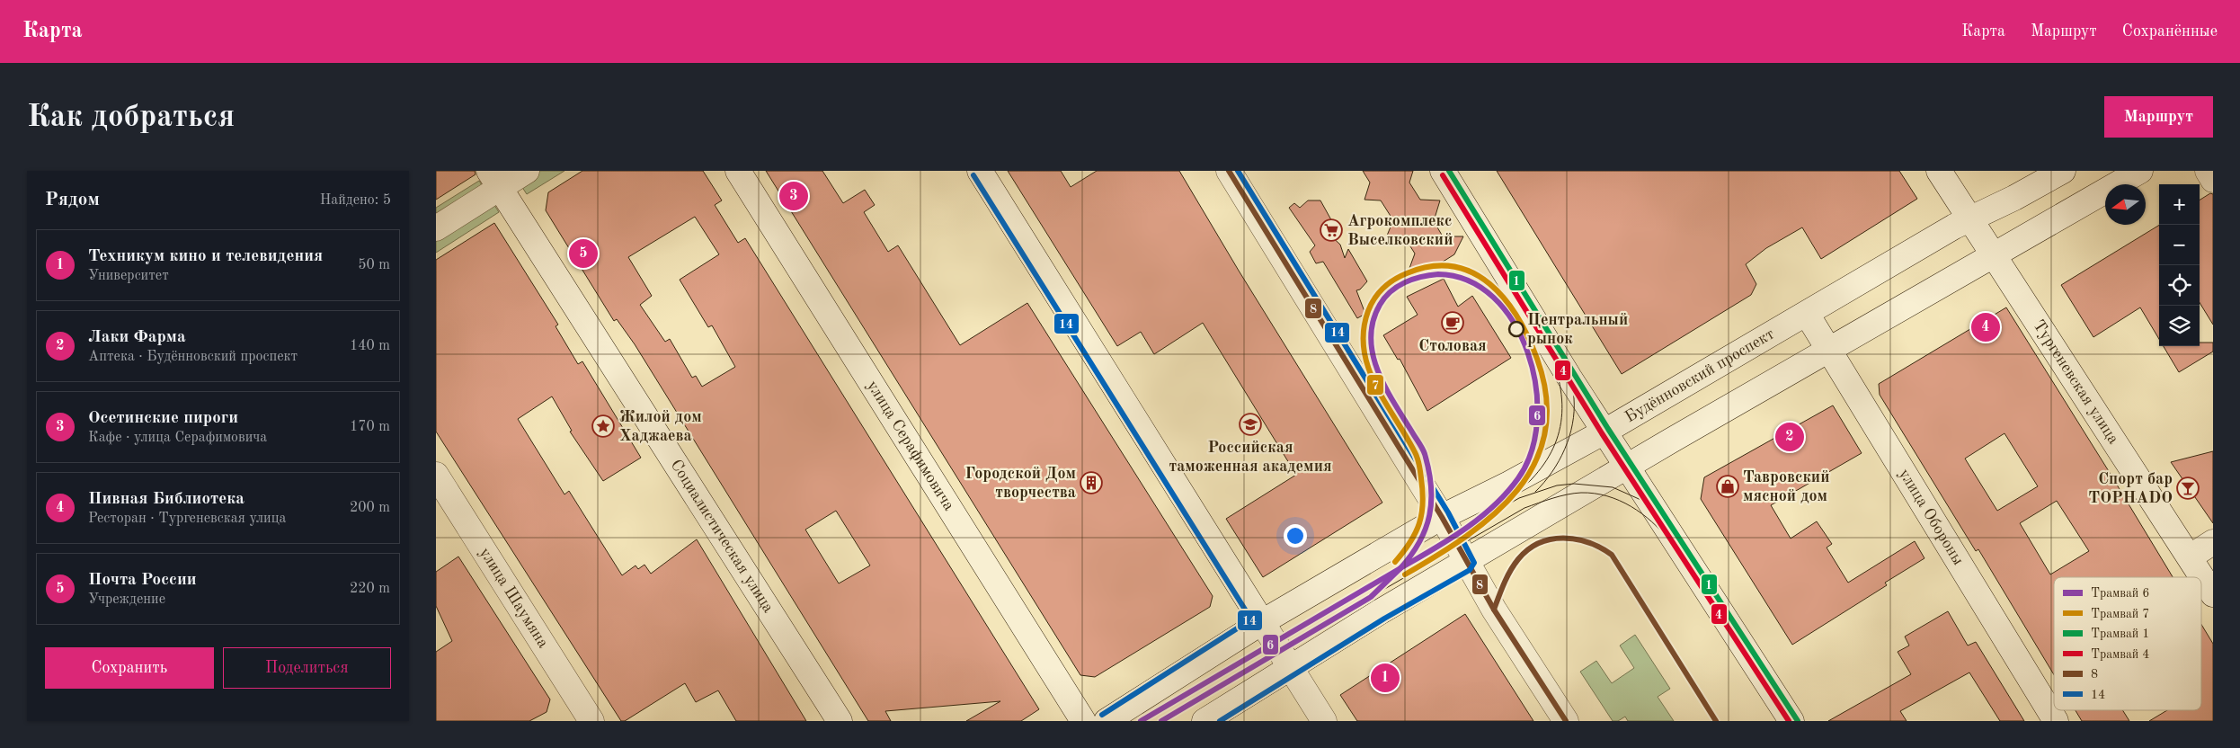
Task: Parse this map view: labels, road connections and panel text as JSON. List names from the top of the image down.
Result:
{
  "streets": {
    "street": [
      "Будённовский проспект",
      "Тургеневская улица",
      "улица Серафимовича",
      "улица Обороны",
      "Социалистическая улица",
      "улица Шаумяна"
    ]
  },
  "crossings": [
    ["Будённовский проспект", "Тургеневская улица"],
    ["Будённовский проспект", "улица Обороны"]
  ],
  "places": {
    "supermarket": ["Агрокомплекс Выселковский"],
    "cafe": ["Столовая"],
    "other": ["Центральный рынок"],
    "school or university": ["Российская таможенная академия"],
    "place": ["Жилой дом Хаджаева"],
    "building": ["Городской Дом творчества"],
    "shop": ["Тавровский мясной дом"],
    "bar": ["Спорт бар ТОРНАDО"]
  },
  "lines": [
    "tram line 1",
    "transit line 8",
    "transit line 14",
    "tram line 4",
    "tram line 7",
    "tram line 6"
  ],
  "legend": [
    "Трамвай 6",
    "Трамвай 7",
    "Трамвай 1",
    "Трамвай 4",
    "8",
    "14"
  ],
  "north": "left",
  "page": {
    "header": "Карта",
    "nav": ["Карта", "Маршрут", "Сохранённые"],
    "buttons": [
      "Маршрут",
      ["Сохранить", "Поделиться"]
    ],
    "title": "Как добраться",
    "heading": ["Рядом", "Найдено: 5"],
    "pins": [
      "3",
      "5",
      "4",
      "2",
      "1"
    ],
    "map_buttons": ["+", "−"],
    "list": [
      {
        "mark": "1",
        "name": "Техникум кино и телевидения",
        "note": "Университет",
        "value": "50 m"
      },
      {
        "mark": "2",
        "name": "Лаки Фарма",
        "note": "Аптека · Будённовский проспект",
        "value": "140 m"
      },
      {
        "mark": "3",
        "name": "Осетинские пироги",
        "note": "Кафе · улица Серафимовича",
        "value": "170 m"
      },
      {
        "mark": "4",
        "name": "Пивная Библиотека",
        "note": "Ресторан · Тургеневская улица",
        "value": "200 m"
      },
      {
        "mark": "5",
        "name": "Почта России",
        "note": "Учреждение",
        "value": "220 m"
      }
    ]
  }
}
